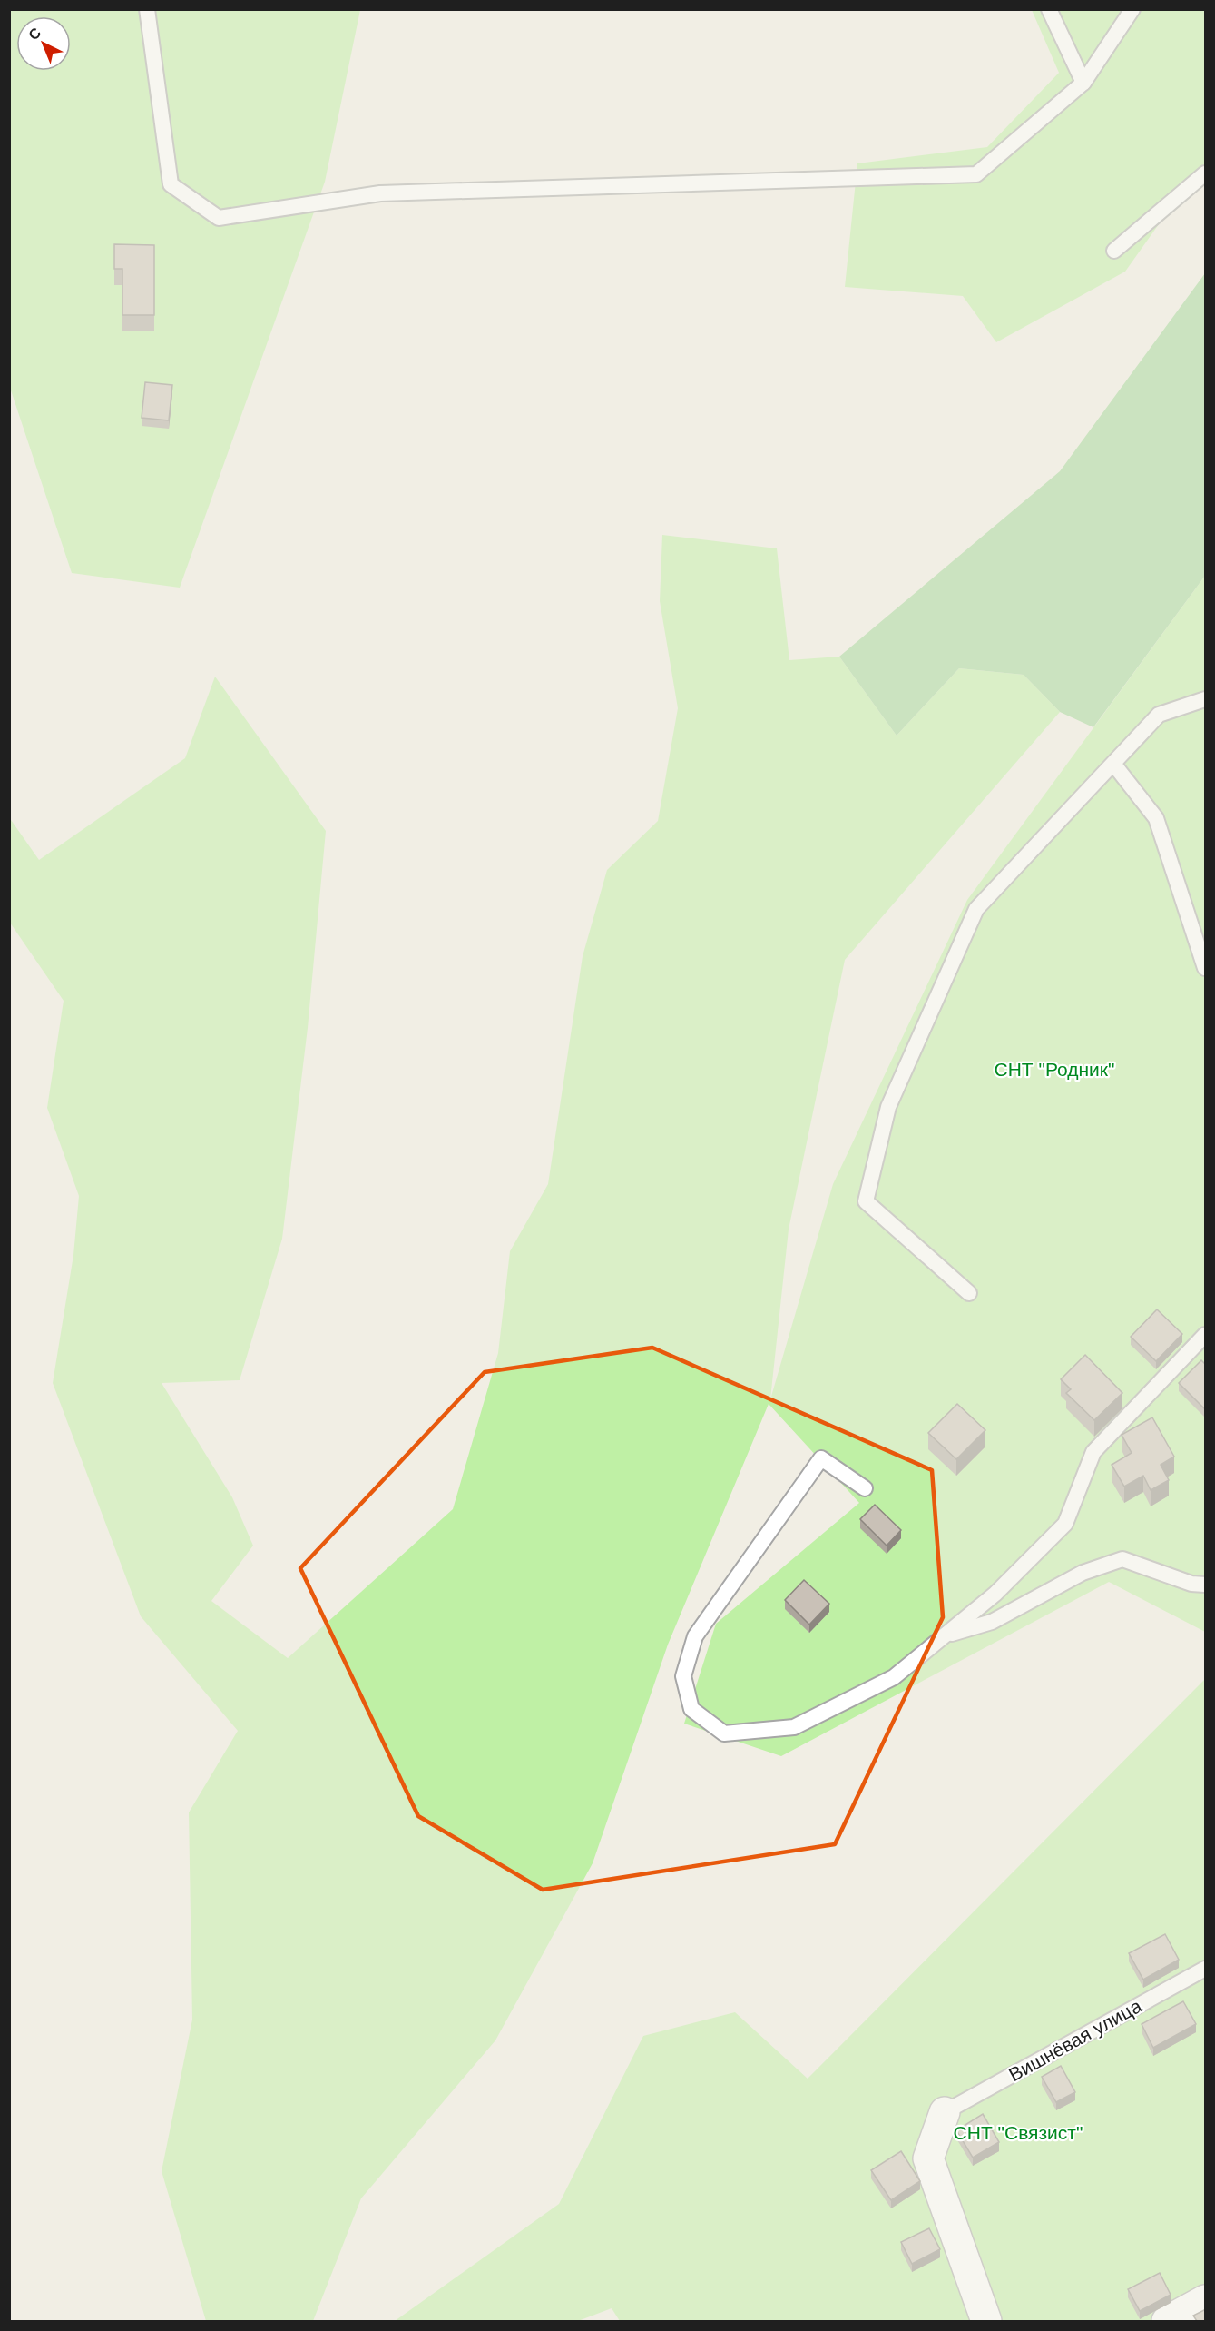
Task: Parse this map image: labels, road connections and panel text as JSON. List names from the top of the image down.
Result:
{
  "streets": {
    "lane": ["Вишнёвая улица"]
  },
  "parks": ["СНТ \"Родник\"", "СНТ \"Связист\""],
  "north": "top left"
}
